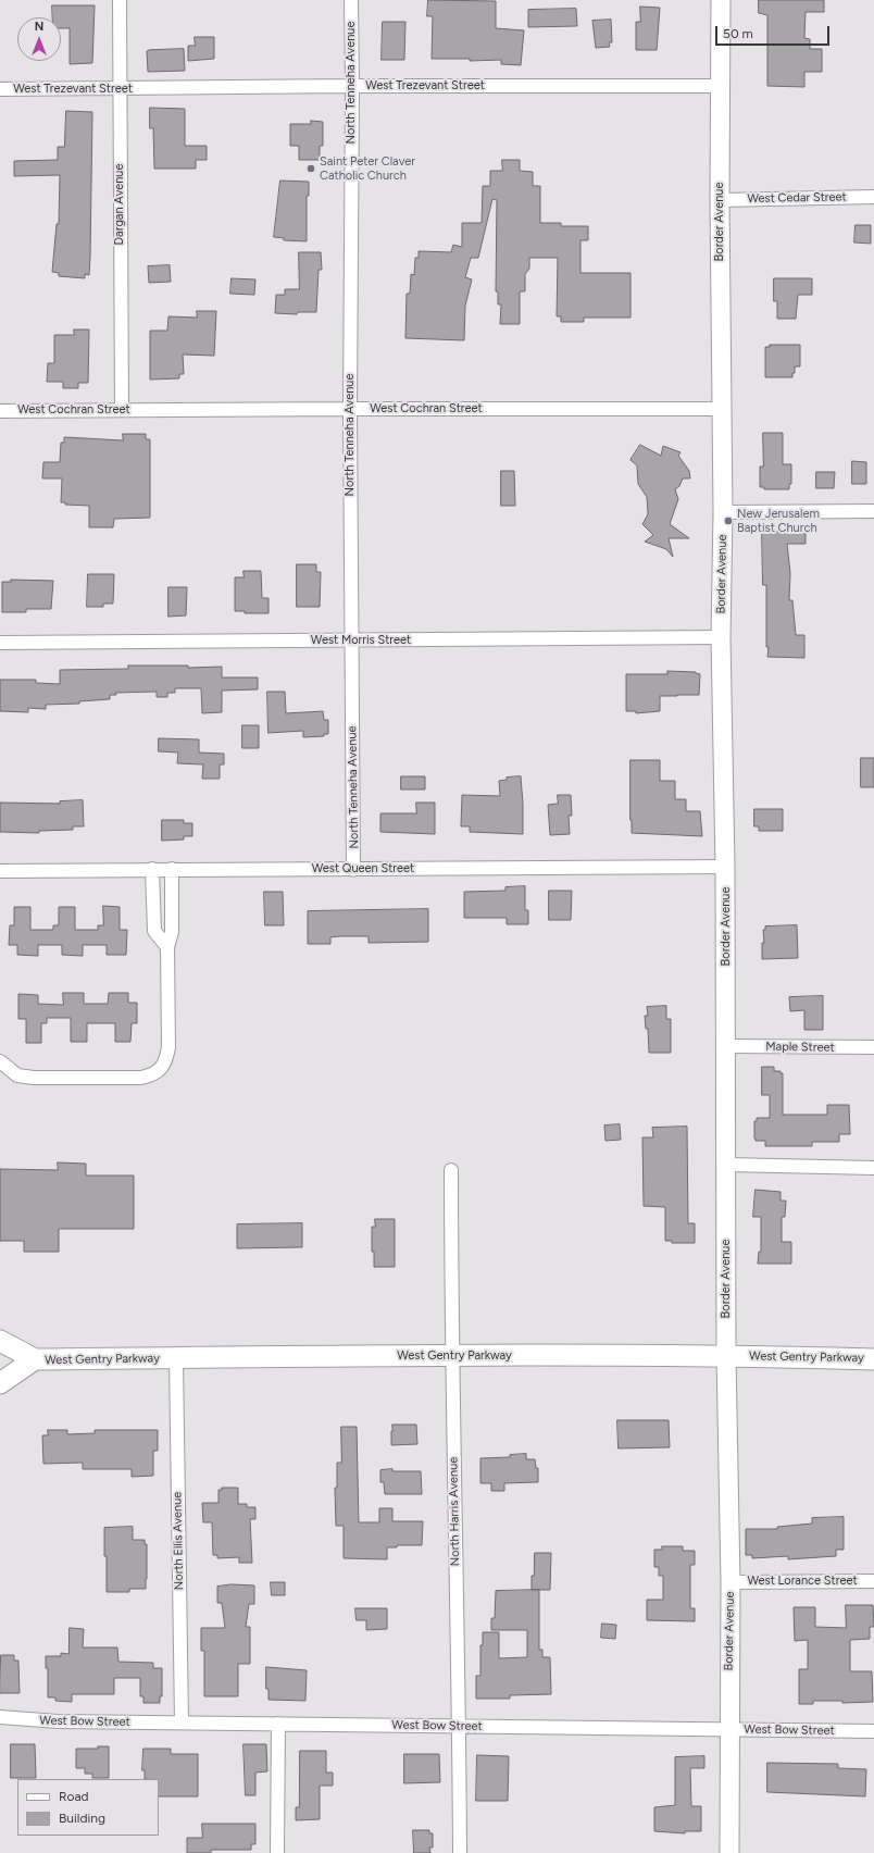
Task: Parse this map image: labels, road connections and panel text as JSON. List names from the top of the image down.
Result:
{
  "streets": {
    "main road": ["West Gentry Parkway"],
    "street": [
      "North Tenneha Avenue",
      "West Trezevant Street",
      "West Cedar Street",
      "Dargan Avenue",
      "Border Avenue",
      "West Cochran Street",
      "West Morris Street",
      "West Queen Street",
      "Maple Street",
      "North Harris Avenue",
      "North Ellis Avenue",
      "West Lorance Street",
      "West Bow Street"
    ]
  },
  "crossings": [
    ["North Tenneha Avenue", "West Trezevant Street"],
    ["North Tenneha Avenue", "West Cochran Street"],
    ["North Tenneha Avenue", "West Morris Street"],
    ["North Tenneha Avenue", "West Queen Street"],
    ["West Trezevant Street", "Dargan Avenue"],
    ["West Trezevant Street", "Border Avenue"],
    ["West Cedar Street", "Border Avenue"],
    ["Dargan Avenue", "West Cochran Street"],
    ["Border Avenue", "West Cochran Street"],
    ["Border Avenue", "West Morris Street"],
    ["Border Avenue", "West Queen Street"],
    ["Border Avenue", "Maple Street"],
    ["Border Avenue", "West Gentry Parkway"],
    ["Border Avenue", "West Lorance Street"],
    ["Border Avenue", "West Bow Street"],
    ["West Gentry Parkway", "North Harris Avenue"],
    ["West Gentry Parkway", "North Ellis Avenue"],
    ["North Harris Avenue", "West Bow Street"],
    ["North Ellis Avenue", "West Bow Street"]
  ],
  "places": ["Saint Peter Claver Catholic Church", "New Jerusalem Baptist Church"],
  "legend": ["Road", "Building"],
  "scale_bar": "50 m",
  "north": "top"
}
